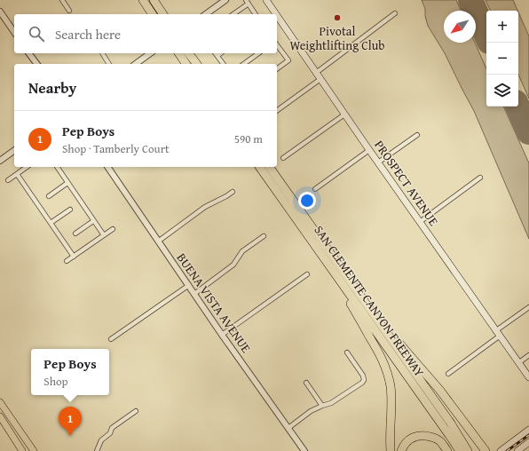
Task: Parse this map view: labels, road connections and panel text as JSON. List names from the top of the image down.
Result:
{
  "streets": {
    "highway": ["SAN CLEMENTE CANYON FREEWAY"],
    "main road": ["PROSPECT AVENUE"],
    "street": ["BUENA VISTA AVENUE"]
  },
  "places": ["Pivotal Weightlifting Club"],
  "north": "bottom left",
  "page": {
    "map_buttons": ["+", "−"],
    "search": "Search here",
    "heading": "Nearby",
    "list": [
      {
        "mark": "1",
        "name": "Pep Boys",
        "note": "Shop · Tamberly Court",
        "value": "590 m"
      }
    ],
    "popup": ["Pep Boys", "Shop"],
    "pins": "1"
  }
}
